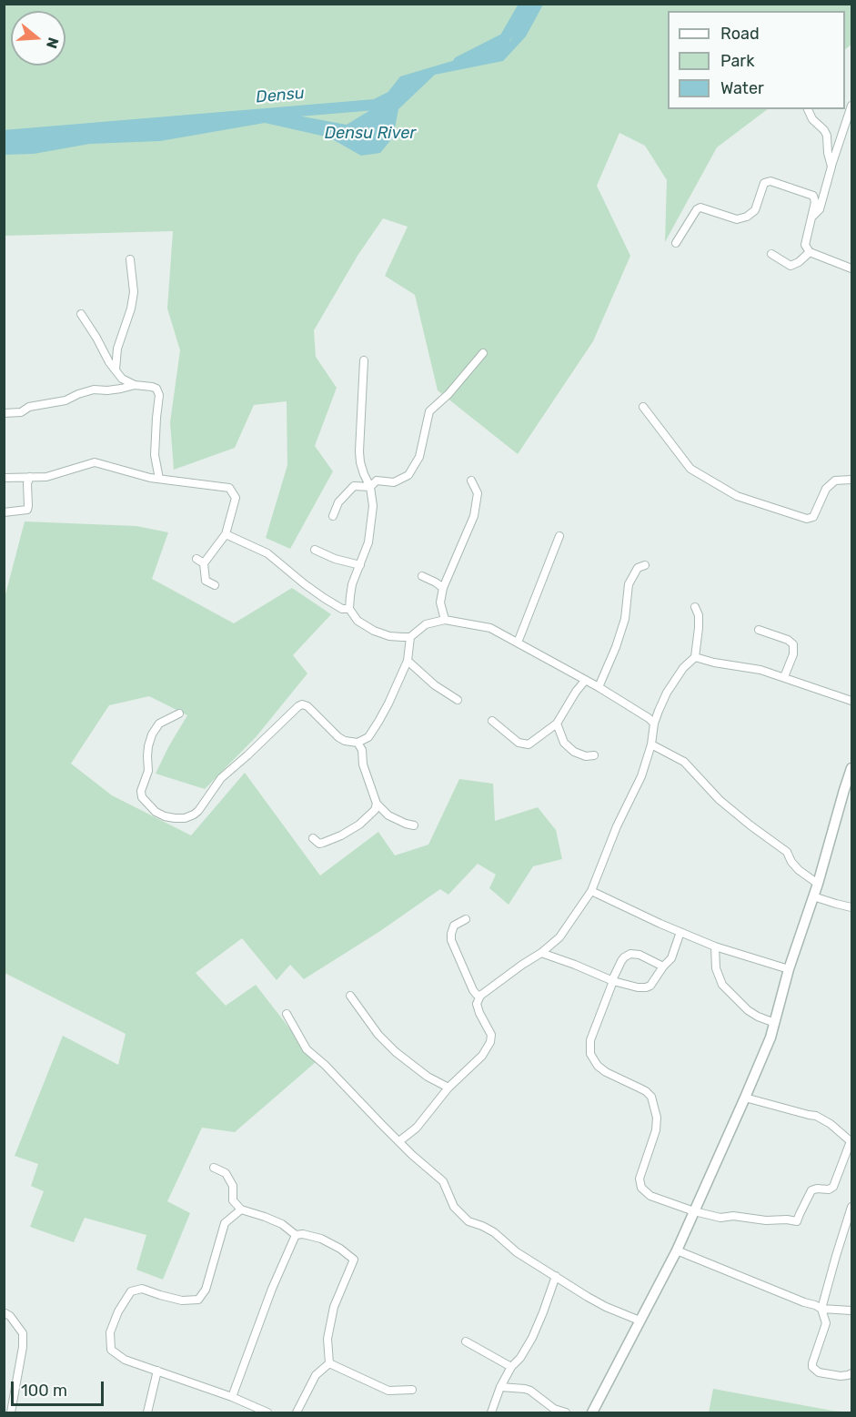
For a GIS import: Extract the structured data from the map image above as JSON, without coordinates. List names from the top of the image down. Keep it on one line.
{"water":["Densu","Densu River"],"legend":["Road","Park","Water"],"scale_bar":"100 m","north":"right"}
